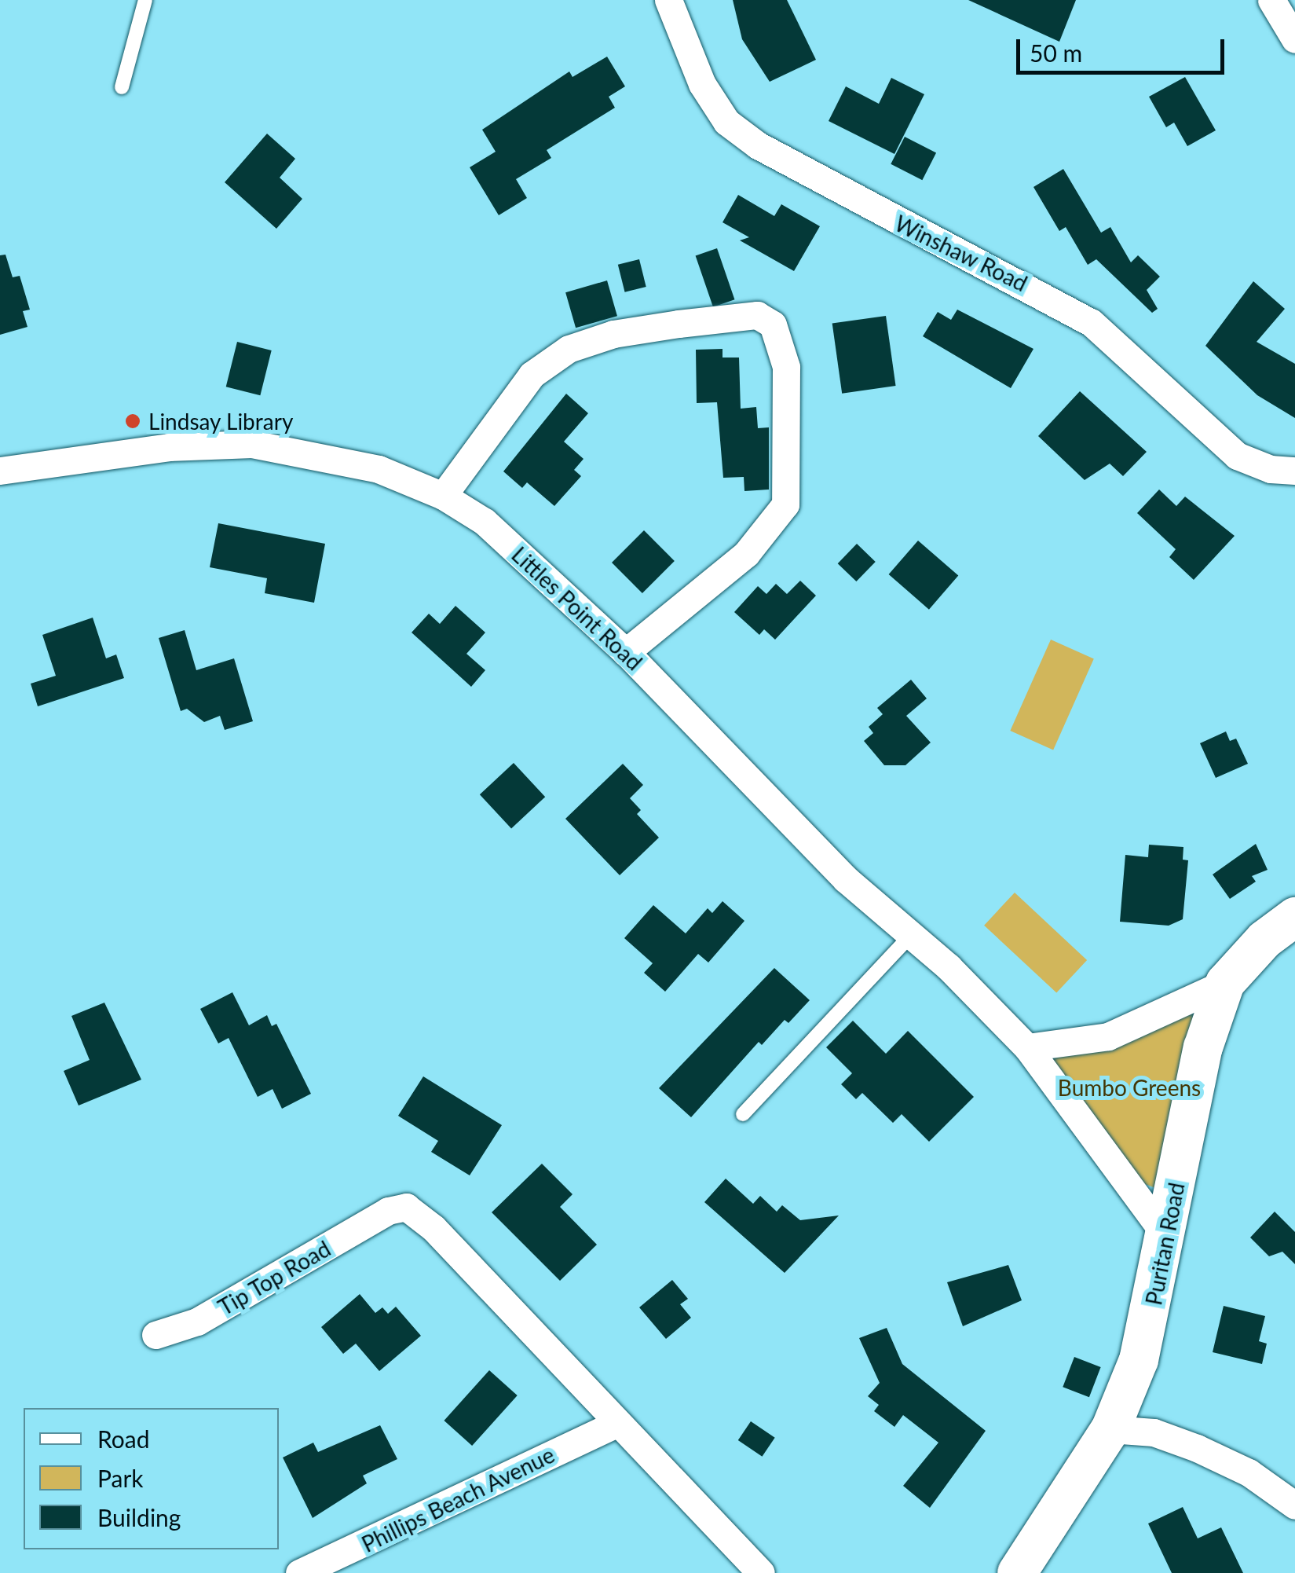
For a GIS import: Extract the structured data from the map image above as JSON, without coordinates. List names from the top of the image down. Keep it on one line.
{"streets":{"street":["Winshaw Road","Littles Point Road","Puritan Road","Tip Top Road","Phillips Beach Avenue"]},"crossings":[["Littles Point Road","Puritan Road"],["Tip Top Road","Phillips Beach Avenue"]],"parks":["Bumbo Greens"],"places":["Lindsay Library"],"legend":["Road","Park","Building"],"scale_bar":"50 m"}
